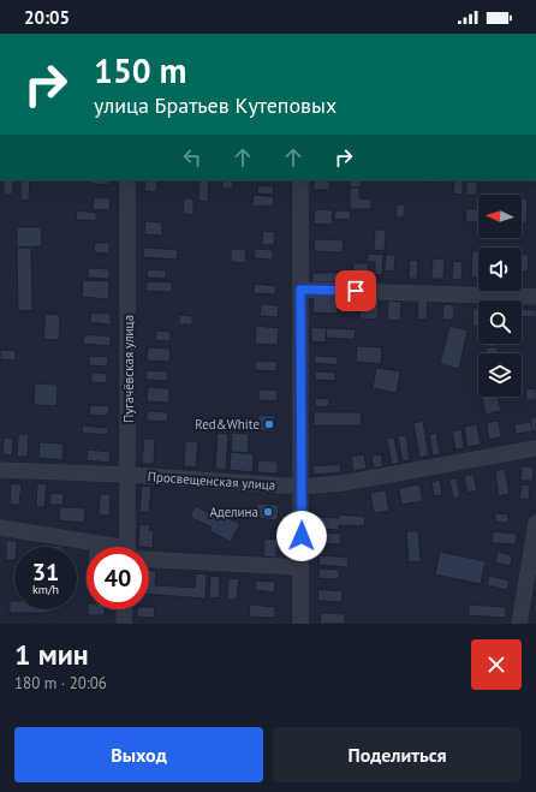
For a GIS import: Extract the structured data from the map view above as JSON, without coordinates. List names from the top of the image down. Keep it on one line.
{"streets":{"street":["Пугачёвская улица","Просвещенская улица"]},"crossings":[["Пугачёвская улица","Просвещенская улица"]],"places":["Red&White","Аделина"],"north":"left","page":{"status":"20:05","turn":["150 m","улица Братьев Кутеповых"],"speed":"31 km/h","limit":"40","heading":["1 мин","180 m · 20:06"],"buttons":["Выход","Поделиться"]}}
